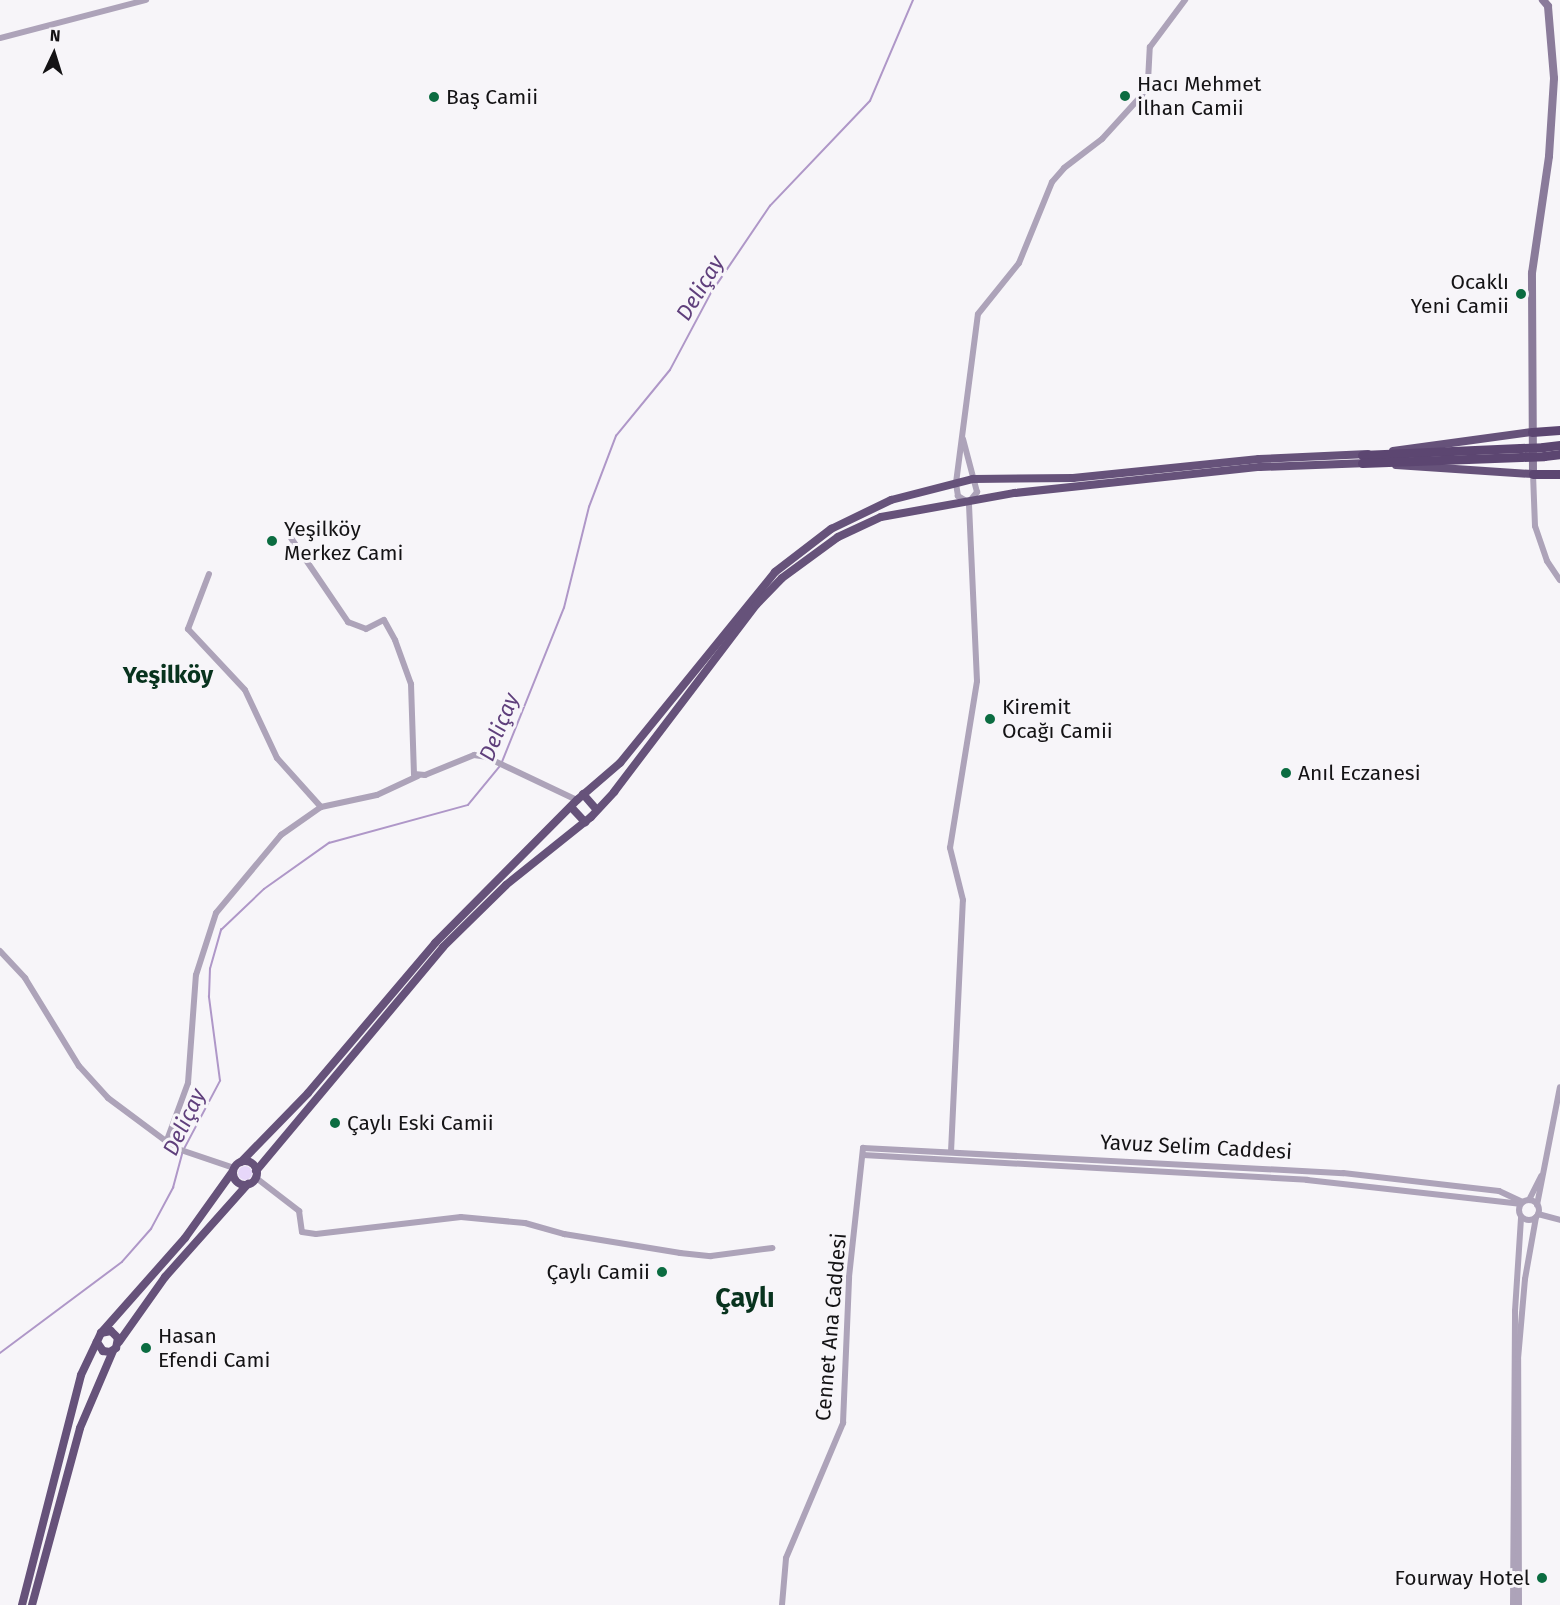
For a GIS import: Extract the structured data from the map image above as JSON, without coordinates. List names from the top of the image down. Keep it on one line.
{"streets":{"street":["Yavuz Selim Caddesi","Cennet Ana Caddesi"]},"crossings":[["Yavuz Selim Caddesi","Cennet Ana Caddesi"]],"districts":["Yeşilköy","Çaylı"],"water":["Deliçay"],"places":["Hacı Mehmet İlhan Camii","Baş Camii","Ocaklı Yeni Camii","Yeşilköy Merkez Cami","Kiremit Ocağı Camii","Anıl Eczanesi","Çaylı Eski Camii","Çaylı Camii","Hasan Efendi Cami","Fourway Hotel"],"north":"top"}
